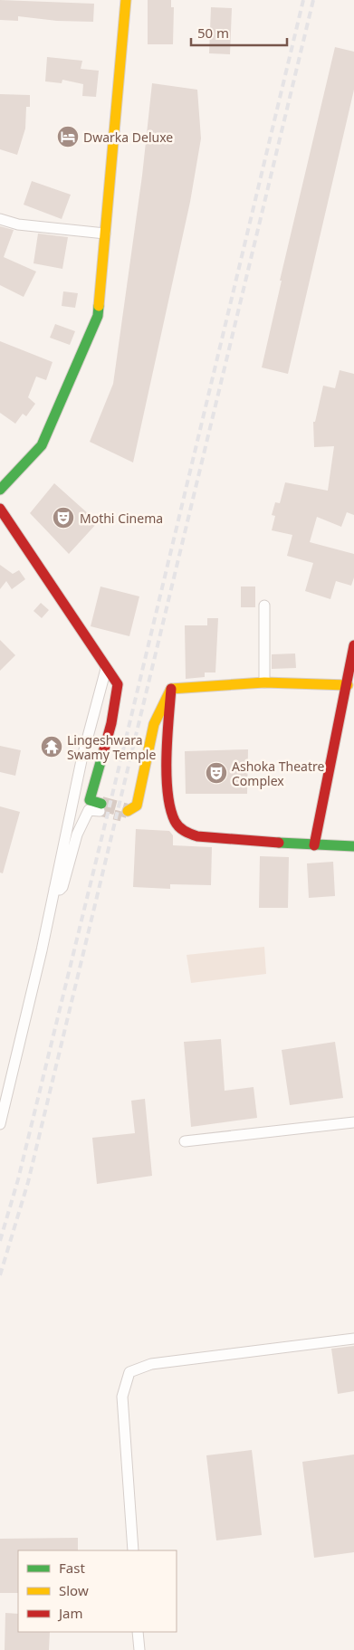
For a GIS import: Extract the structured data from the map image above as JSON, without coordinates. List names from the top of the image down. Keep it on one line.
{"places":{"hotel":["Dwarka Deluxe"],"theatre":["Mothi Cinema","Ashoka Theatre Complex"],"temple":["Lingeshwara Swamy Temple"]},"legend":["Fast","Slow","Jam"],"scale_bar":"50 m"}
